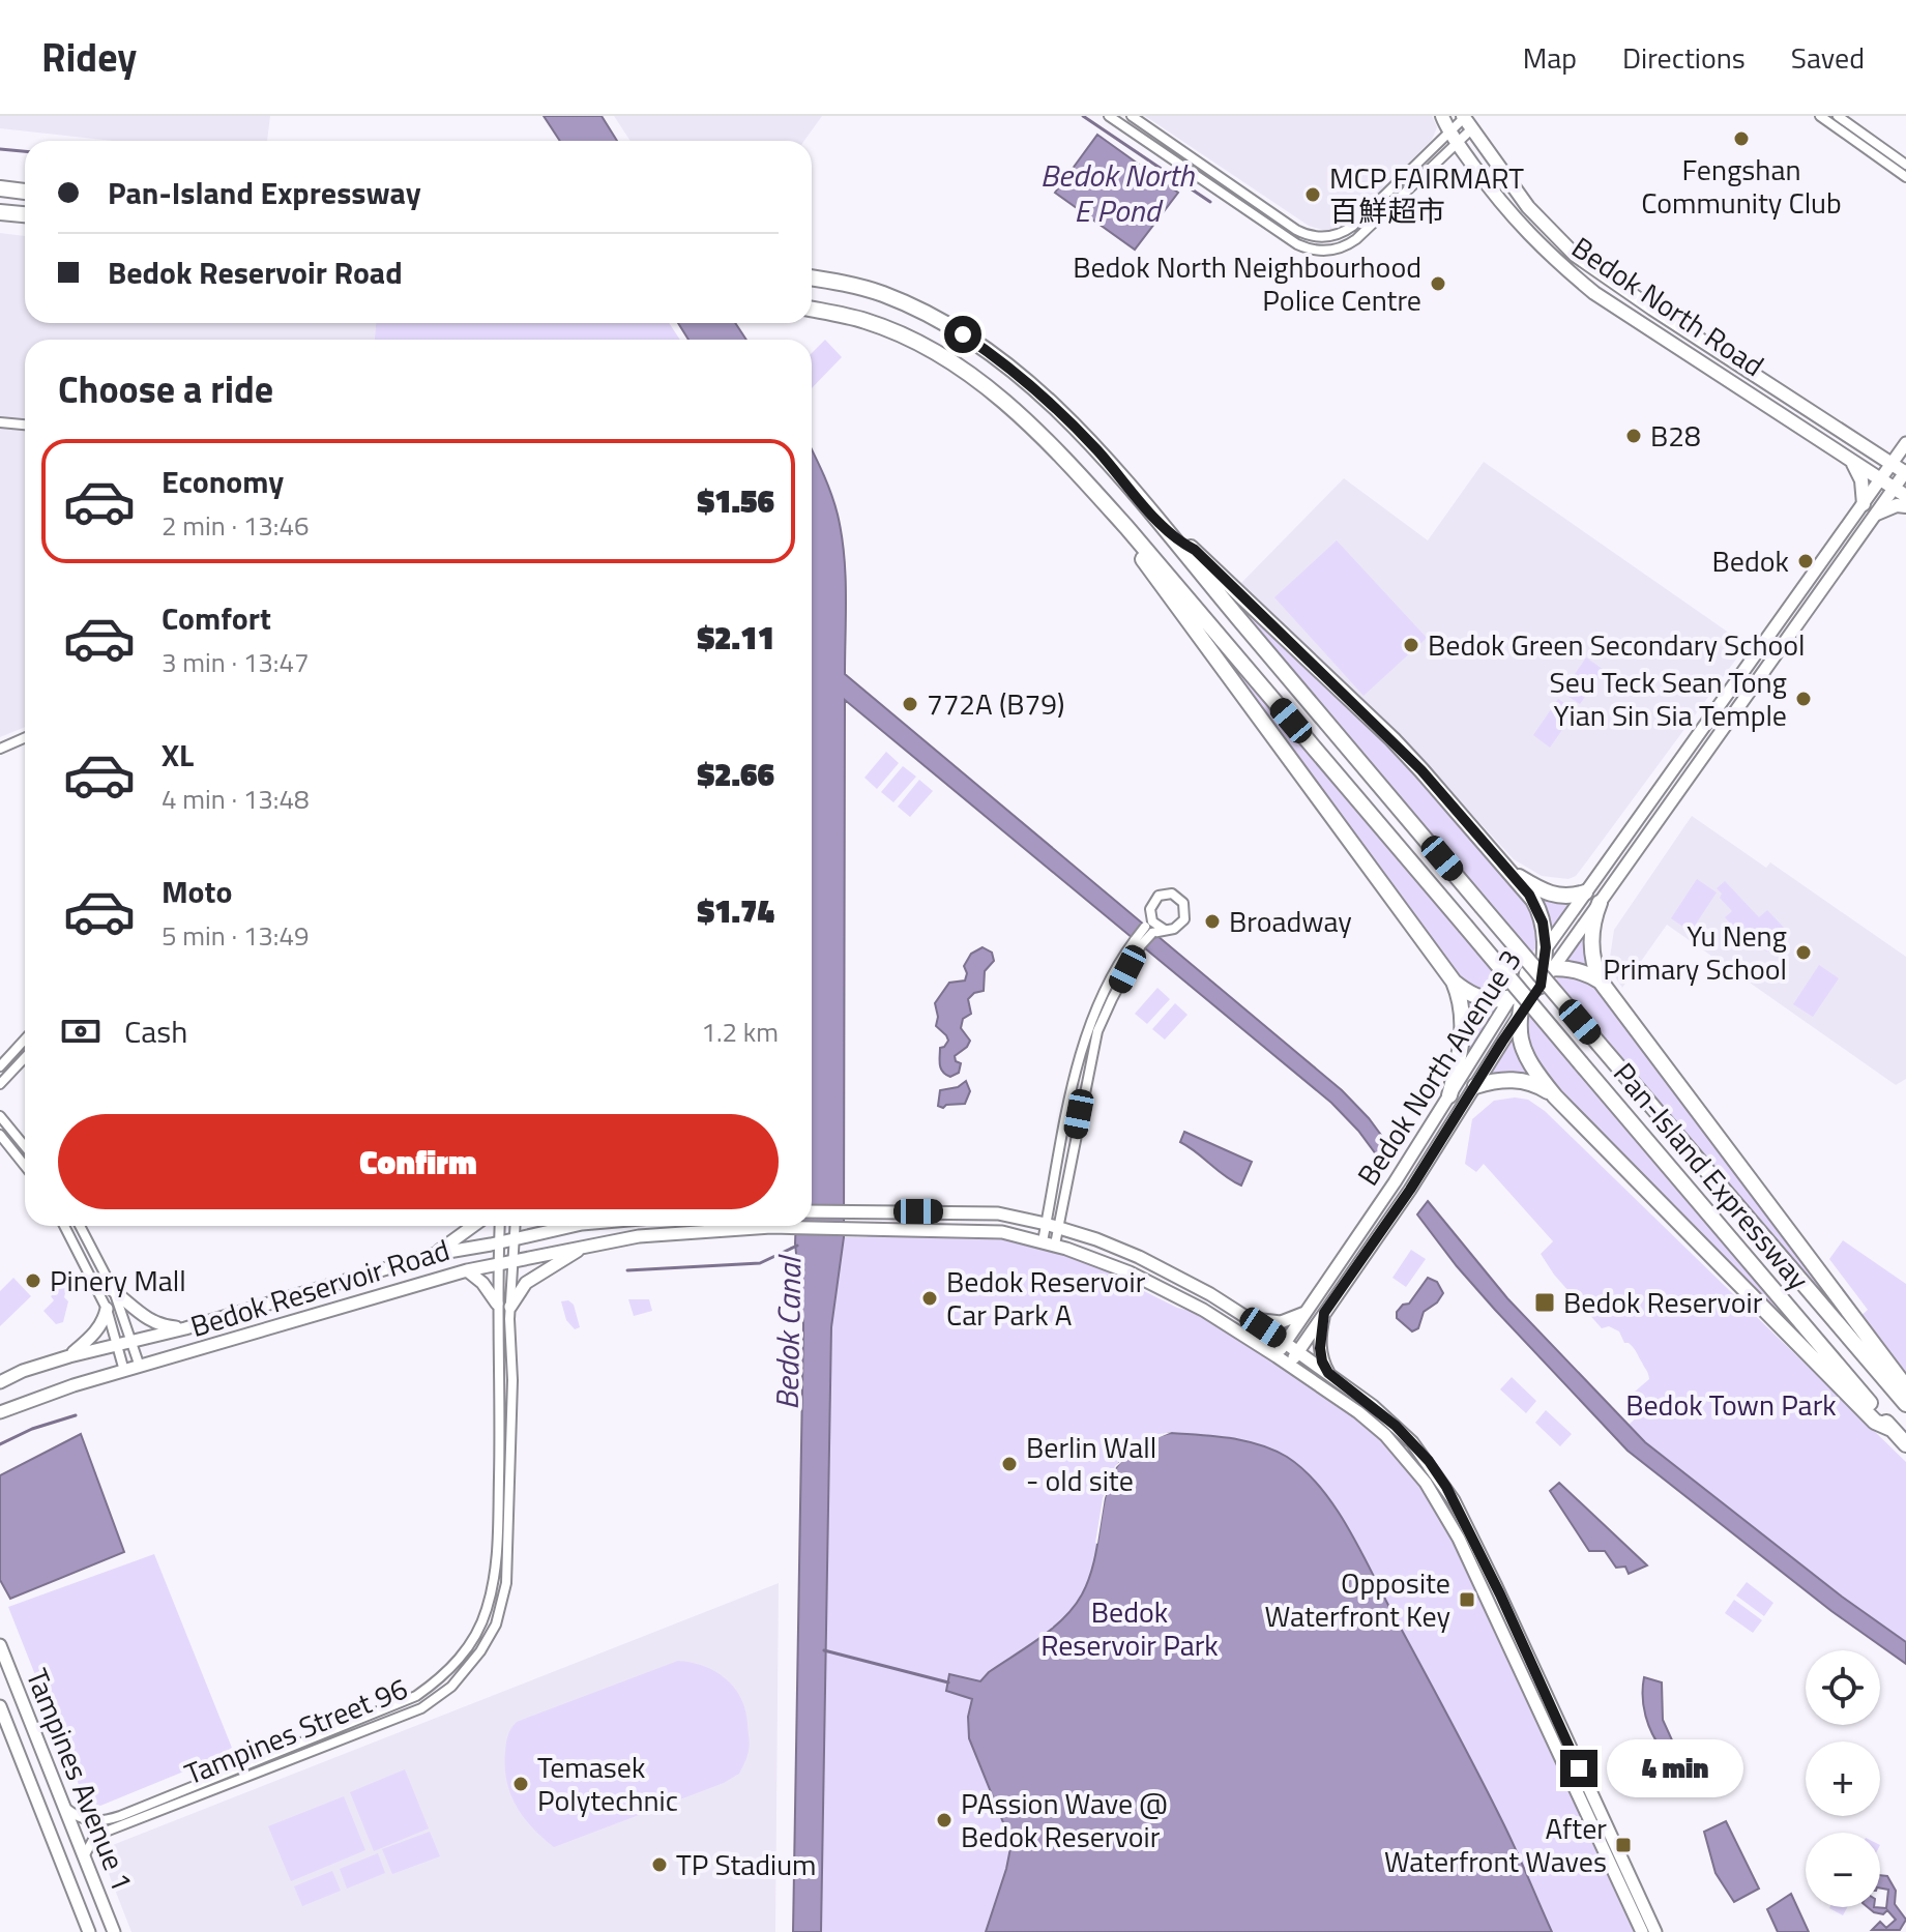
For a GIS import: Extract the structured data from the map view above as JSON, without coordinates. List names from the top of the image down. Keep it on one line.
{"streets":{"highway":["Pan-Island Expressway"],"main road":["Bedok North Road","Bedok North Avenue 3","Bedok Reservoir Road","Tampines Avenue 1"],"street":["Tampines Street 96"]},"crossings":[["Bedok North Road","Bedok North Avenue 3"],["Bedok North Avenue 3","Bedok Reservoir Road"],["Bedok Reservoir Road","Tampines Street 96"],["Tampines Street 96","Tampines Avenue 1"]],"water":["Bedok North E Pond","Bedok Canal"],"parks":["Bedok Town Park","Bedok Reservoir Park"],"places":{"other":["Fengshan Community Club","MCP FAIRMART 百鮮超市","Bedok North Neighbourhood Police Centre","B28","Bedok","Bedok Green Secondary School","Seu Teck Sean Tong Yian Sin Sia Temple","772A (B79)","Broadway","Yu Neng Primary School","Pinery Mall","Bedok Reservoir Car Park A","Berlin Wall - old site","Temasek Polytechnic","PAssion Wave @ Bedok Reservoir","TP Stadium"],"transit":["Bedok Reservoir","Opposite Waterfront Key","After Waterfront Waves"]},"page":{"header":"Ridey","nav":["Map","Directions","Saved"],"banner":["Pan-Island Expressway","Bedok Reservoir Road"],"heading":"Choose a ride","list":[{"name":"Economy","note":"2 min · 13:46","value":"$1.56"},{"name":"Comfort","note":"3 min · 13:47","value":"$2.11"},{"name":"XL","note":"4 min · 13:48","value":"$2.66"},{"name":"Moto","note":"5 min · 13:49","value":"$1.74"}],"pay":["Cash","1.2 km"],"buttons":"Confirm","map_buttons":["+","−"],"bubble":"4 min"}}
